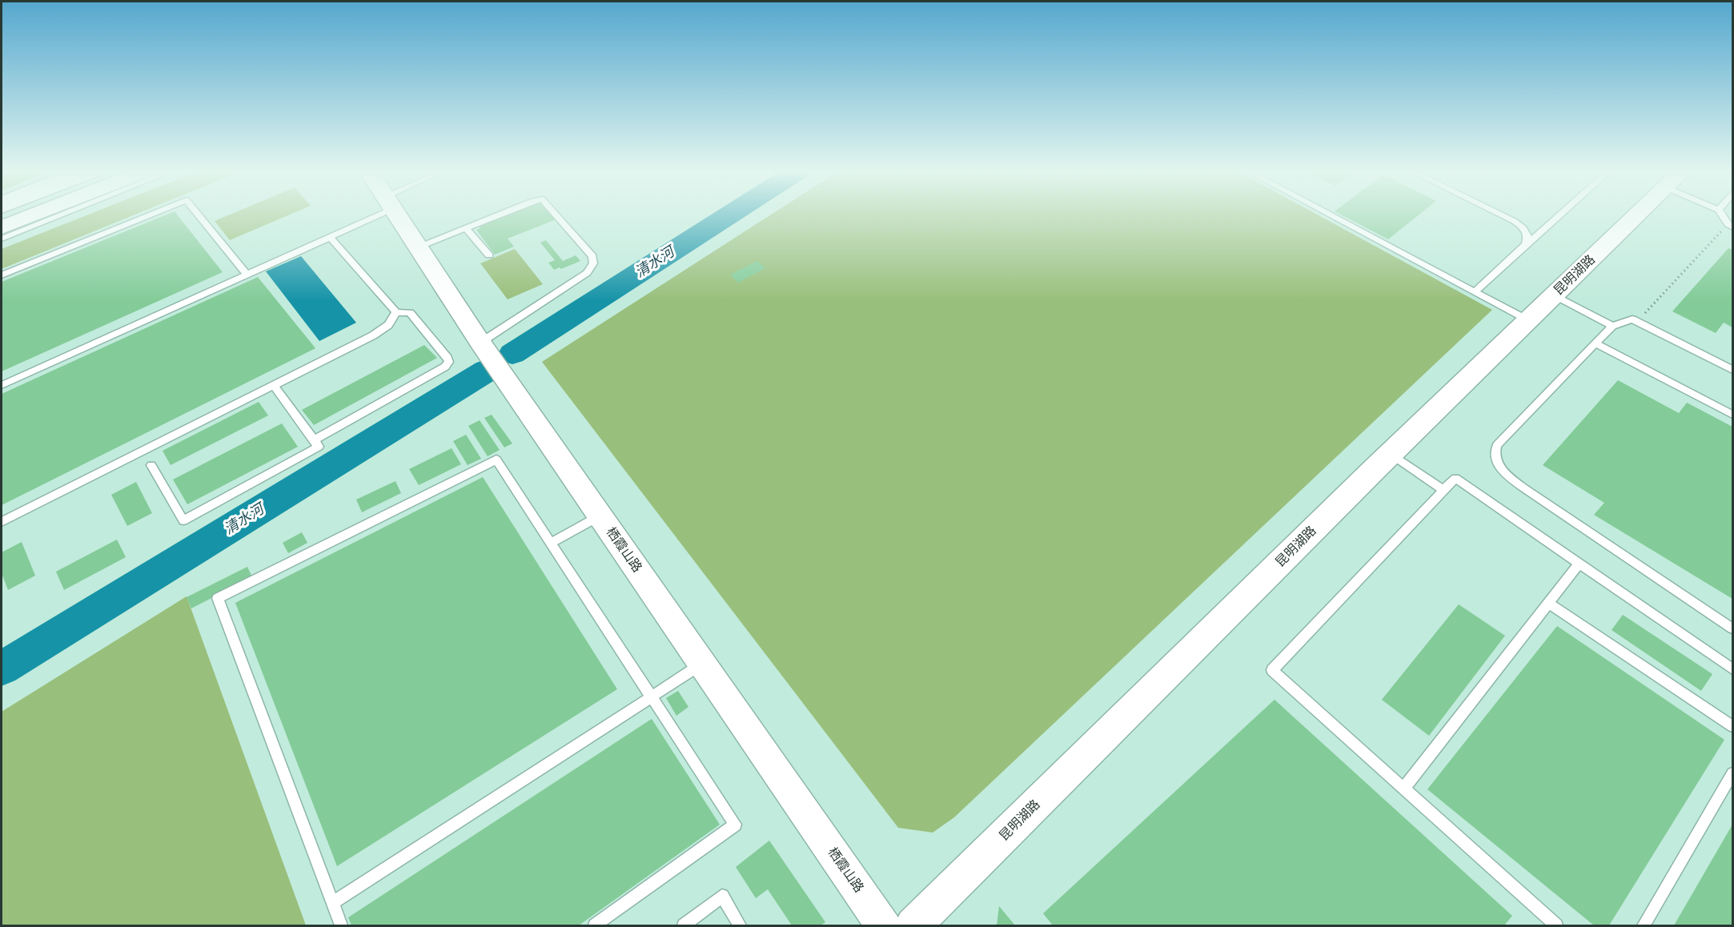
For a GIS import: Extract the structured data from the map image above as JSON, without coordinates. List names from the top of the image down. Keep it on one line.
{"streets":{"street":["昆明湖路","栖霞山路"]},"water":["清水河"]}
